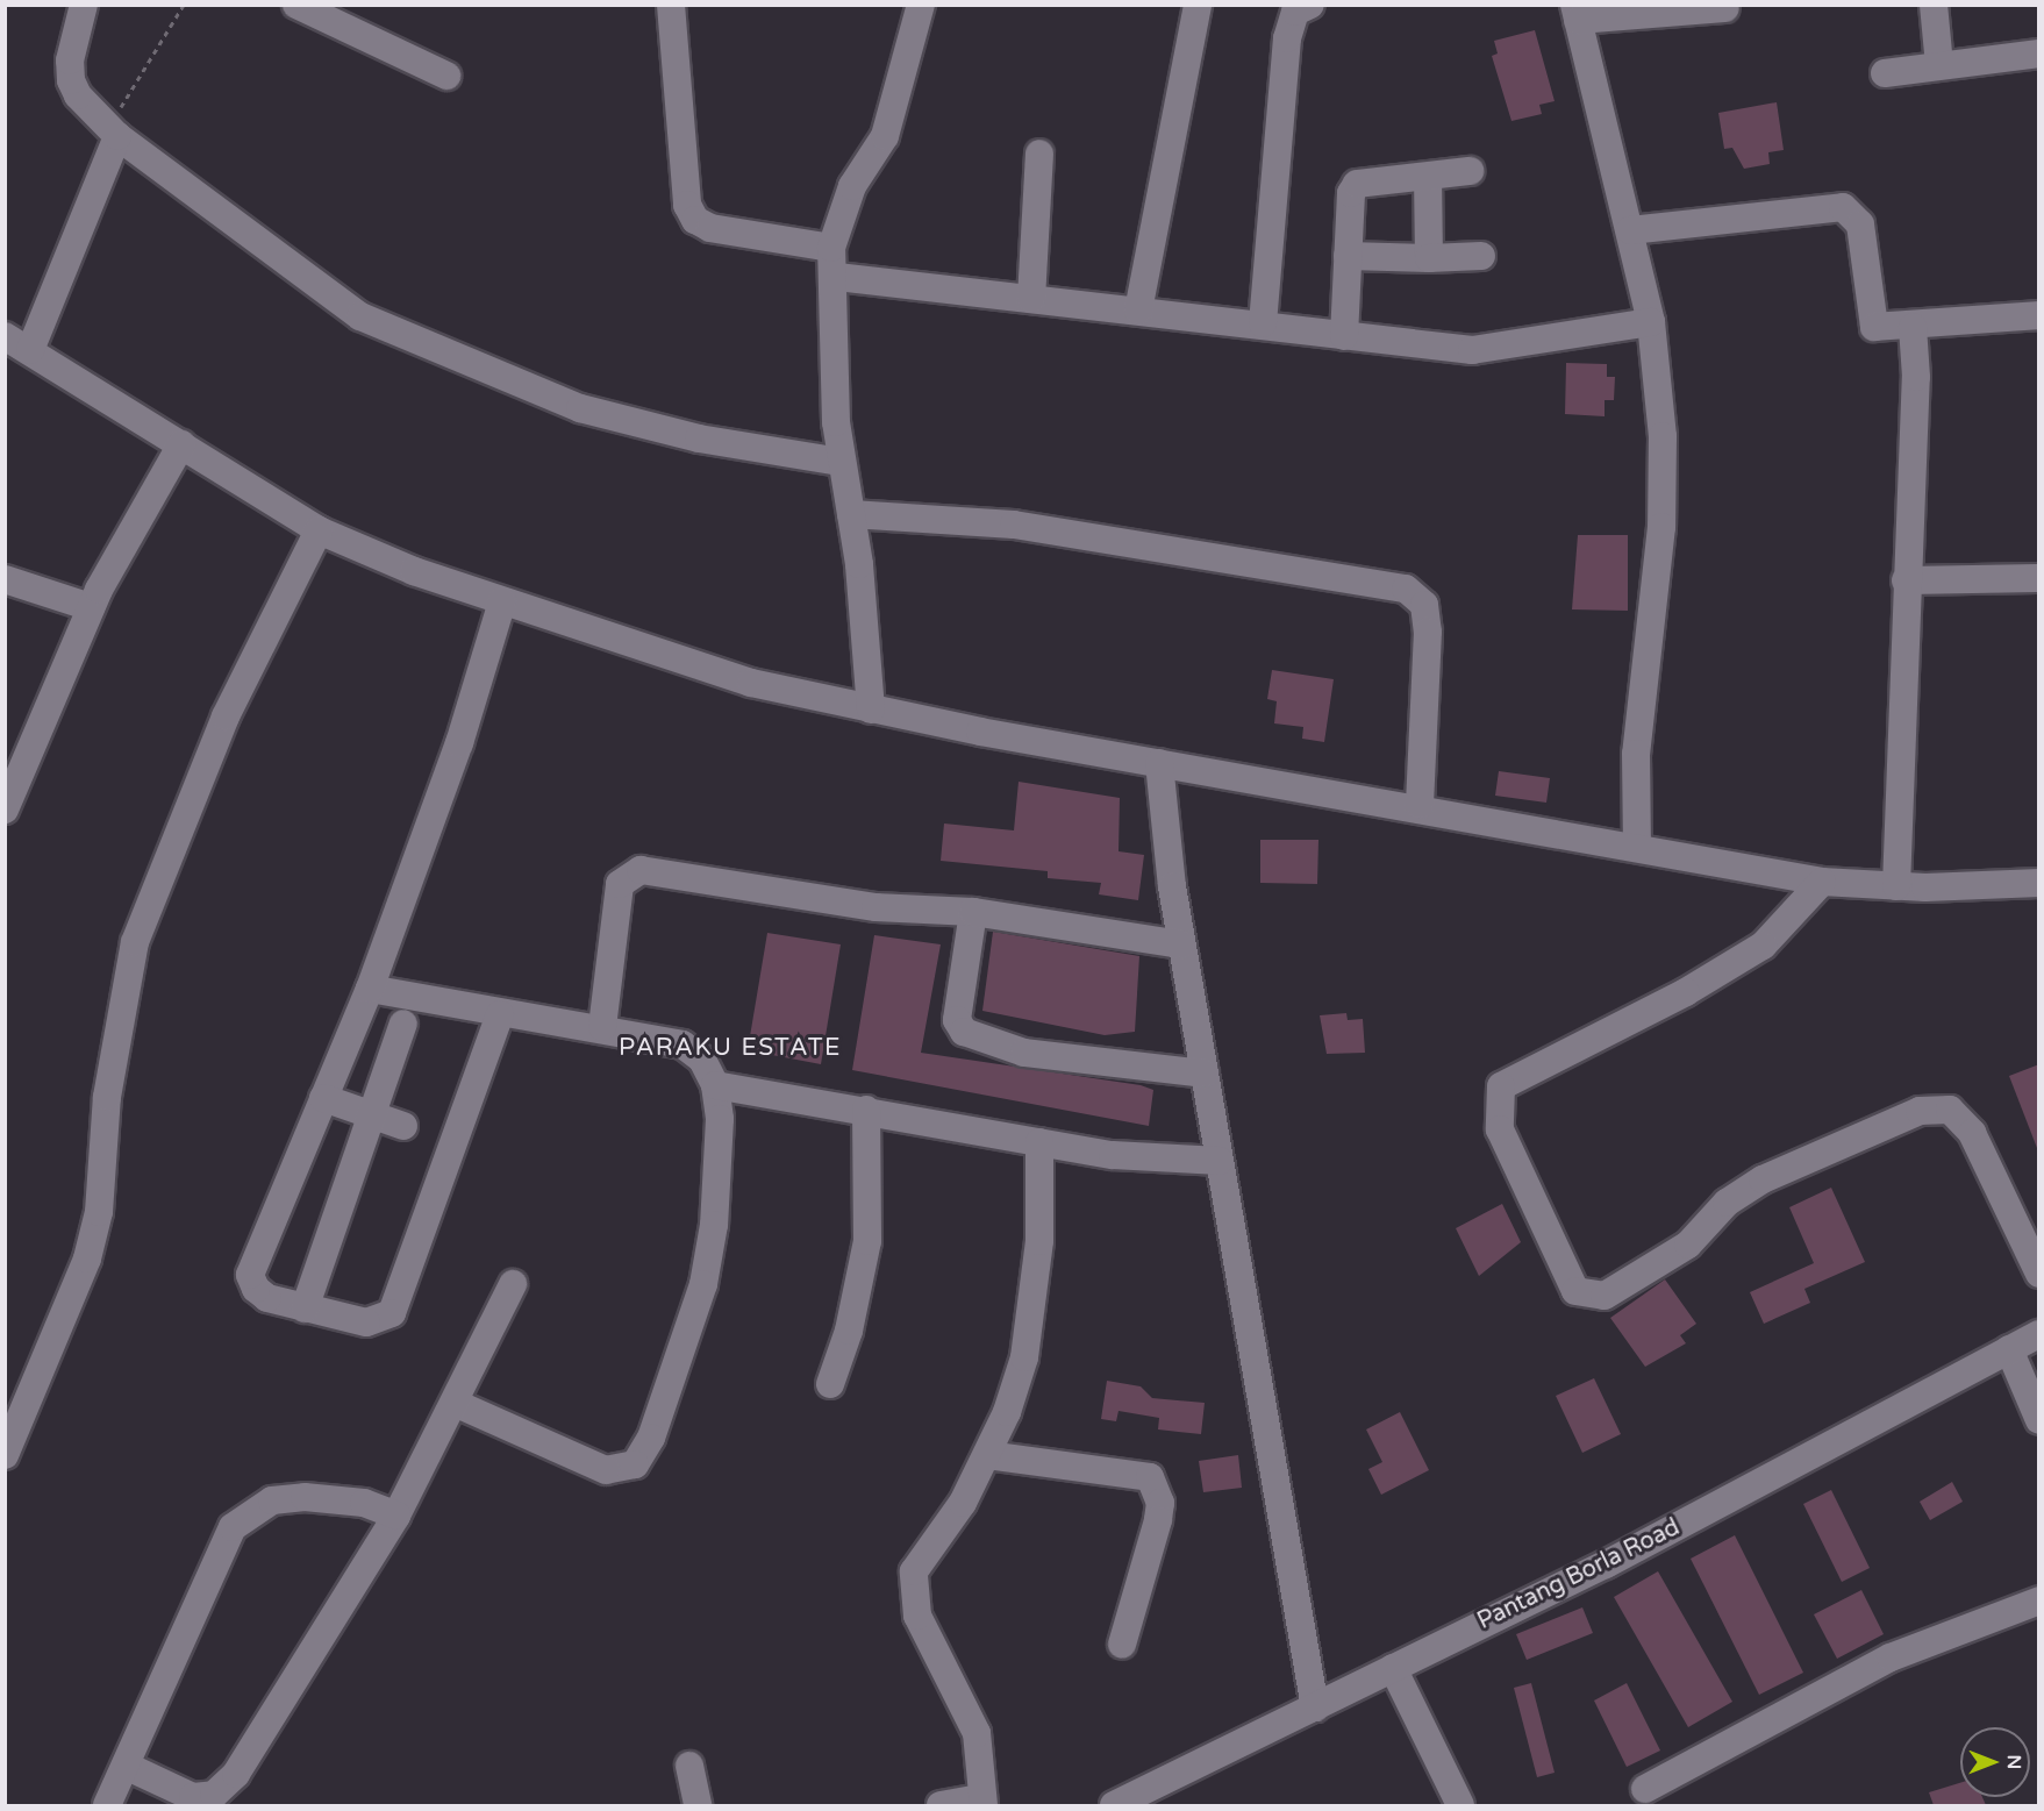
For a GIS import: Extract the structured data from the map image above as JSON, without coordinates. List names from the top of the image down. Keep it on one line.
{"streets":{"street":["Pantang Borla Road"]},"districts":["PARAKU ESTATE"],"north":"right"}
